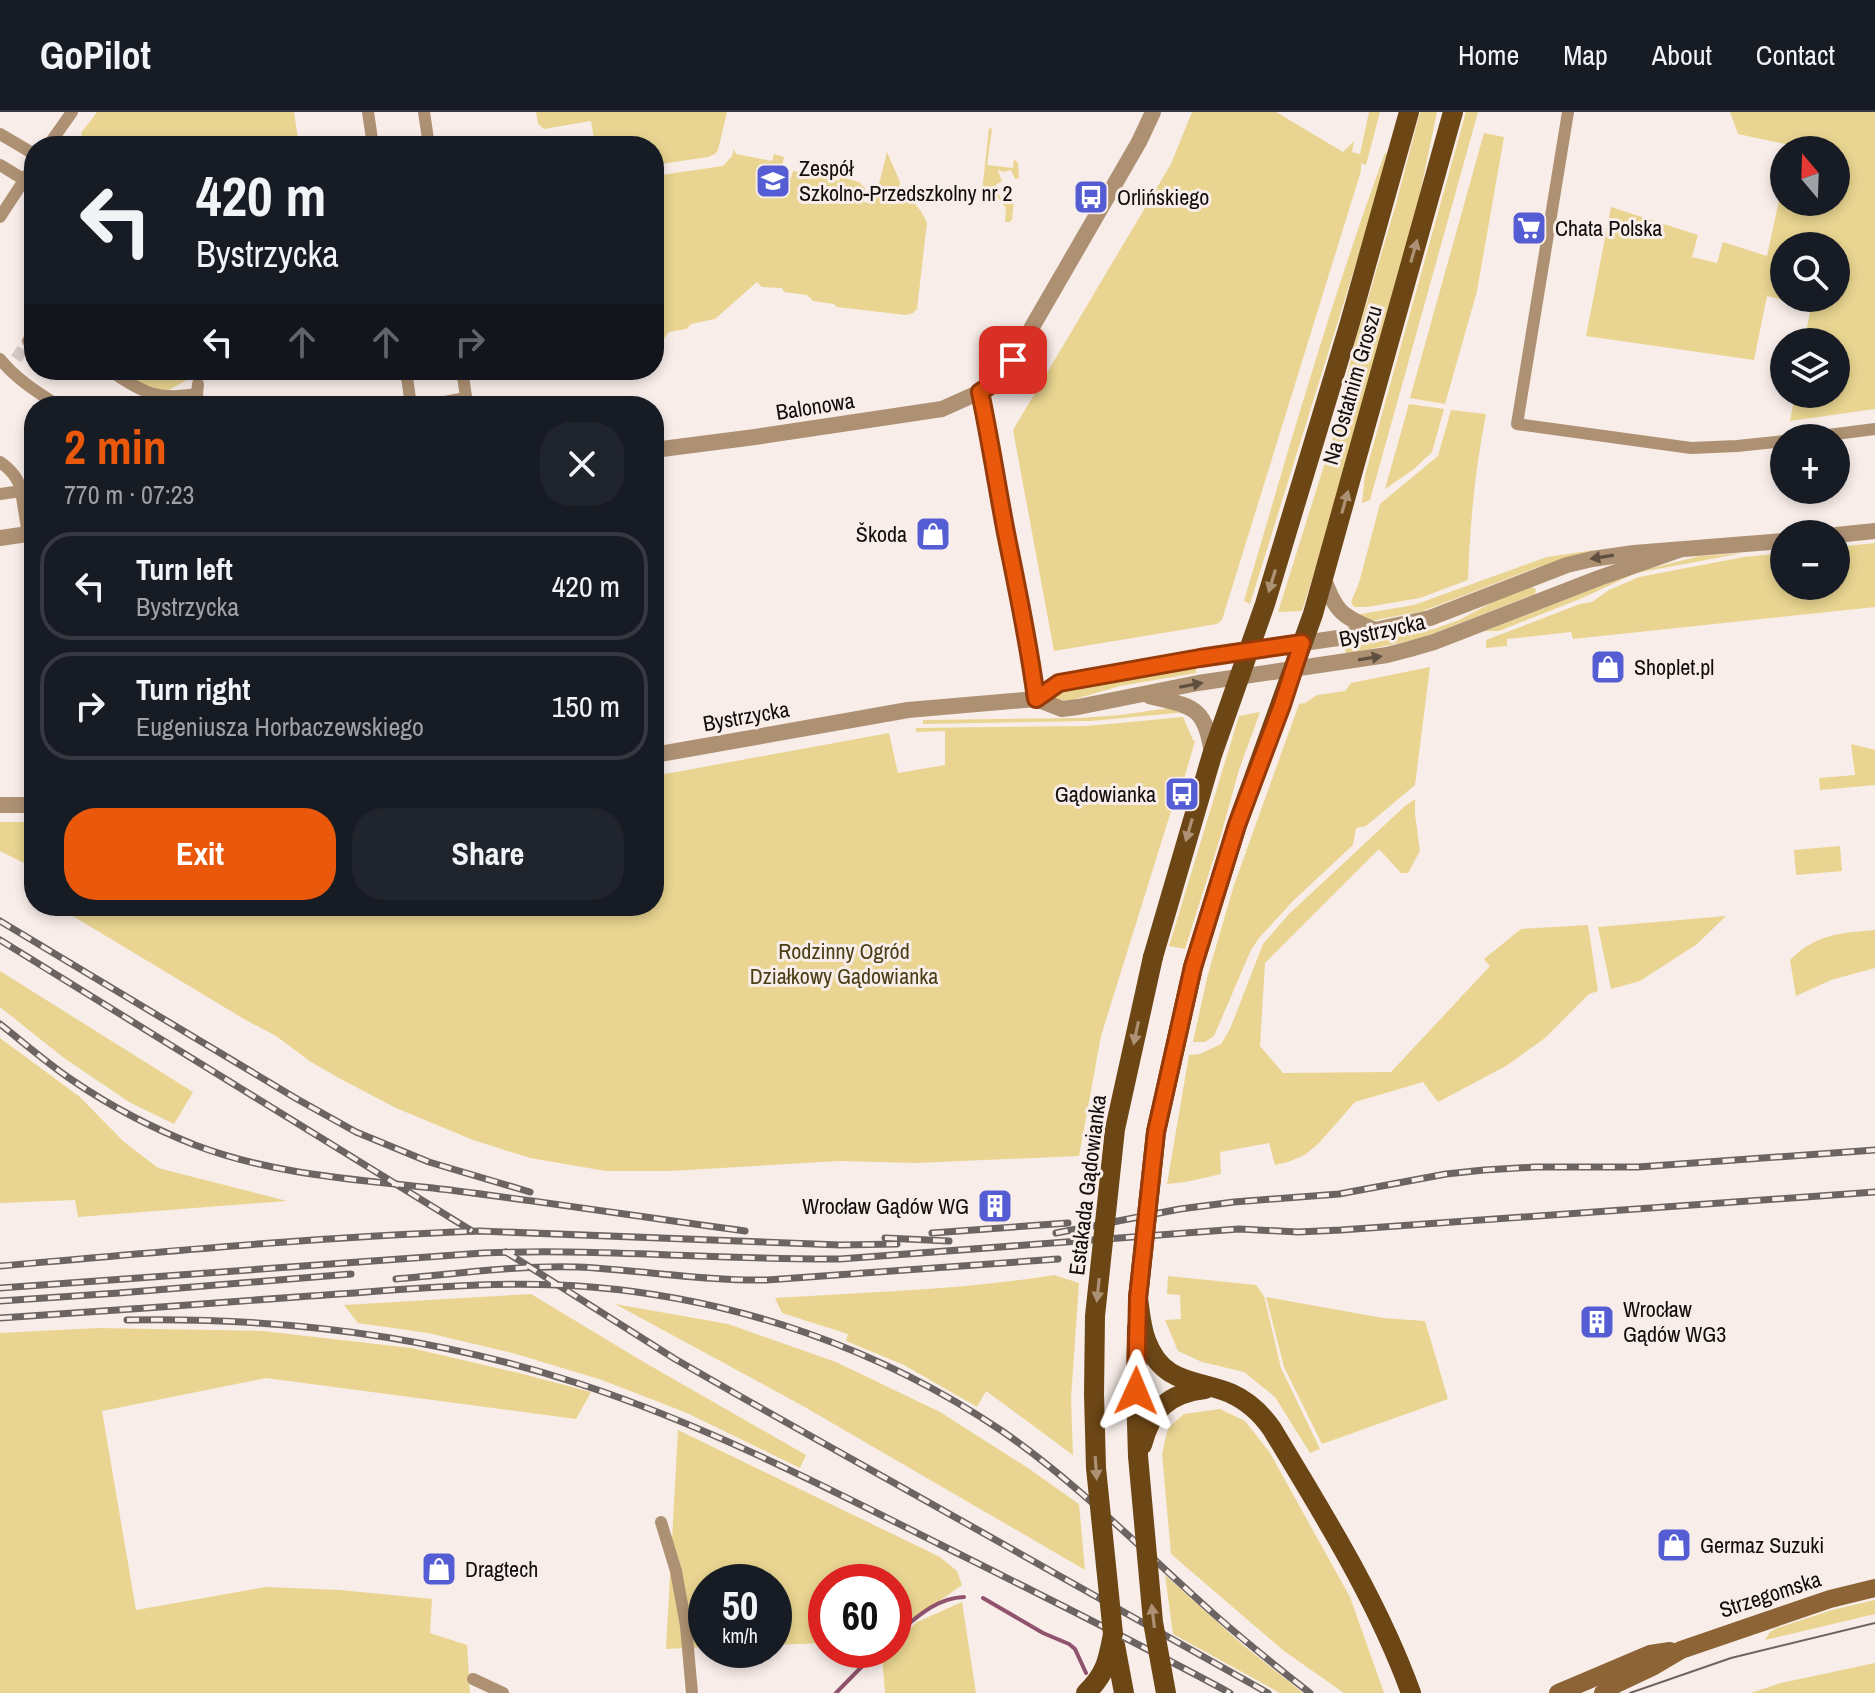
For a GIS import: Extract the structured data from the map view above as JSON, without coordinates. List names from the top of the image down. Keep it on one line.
{"streets":{"main road":["Na Ostatnim Groszu","Estakada Gądowianka","Strzegomska"],"street":["Balonowa","Bystrzycka"]},"crossings":[["Na Ostatnim Groszu","Bystrzycka"],["Na Ostatnim Groszu","Estakada Gądowianka"],["Bystrzycka","Estakada Gądowianka"]],"parks":["Rodzinny Ogród Działkowy Gądowianka"],"places":{"school or university":["Zespół Szkolno-Przedszkolny nr 2"],"bus stop":["Orlińskiego","Gądowianka"],"supermarket":["Chata Polska"],"shop":["Škoda","Shoplet.pl","Germaz Suzuki","Dragtech"],"building":["Wrocław Gądów WG","Wrocław Gądów WG3"]},"north":"top","page":{"header":"GoPilot","nav":["Home","Map","About","Contact"],"map_buttons":["+","−"],"turn":["420 m","Bystrzycka"],"heading":["2 min","770 m · 07:23"],"list":[{"name":"Turn left","note":"Bystrzycka","value":"420 m"},{"name":"Turn right","note":"Eugeniusza Horbaczewskiego","value":"150 m"}],"buttons":["Exit","Share"],"speed":"50 km/h","limit":"60"}}
